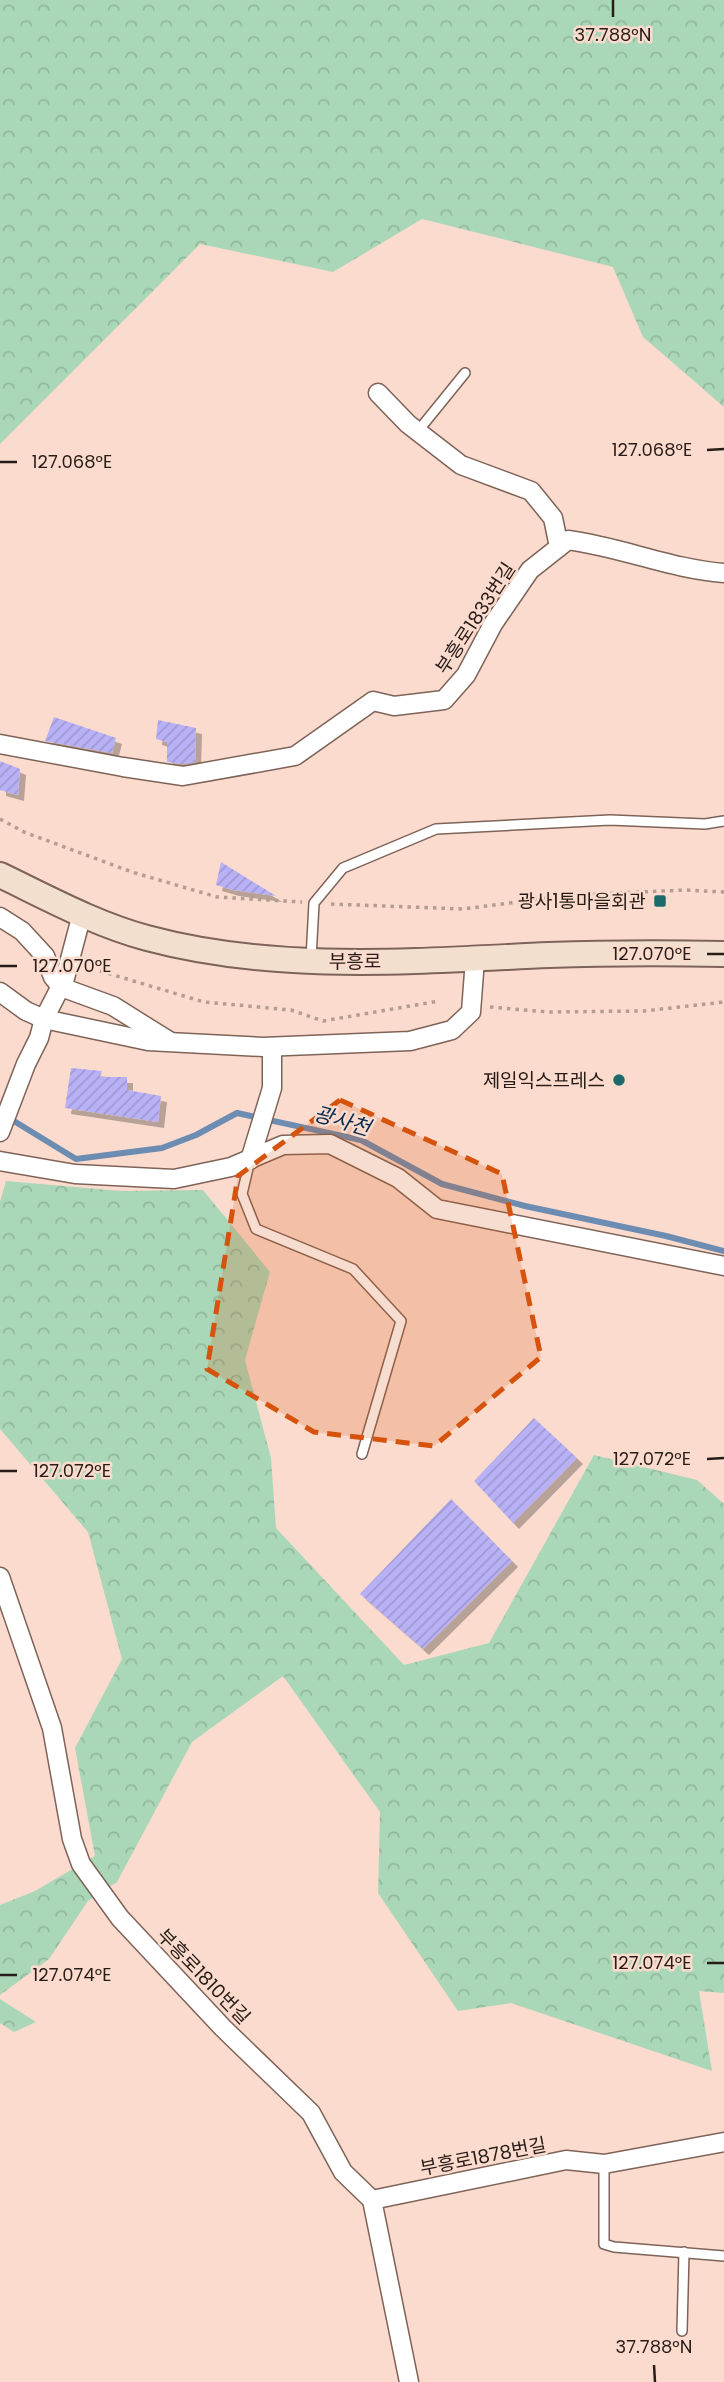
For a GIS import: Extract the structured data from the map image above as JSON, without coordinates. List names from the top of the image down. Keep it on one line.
{"streets":{"main road":["부흥로"],"street":["부흥로1833번길","부흥로1810번길","부흥로1878번길"]},"crossings":[["부흥로1810번길","부흥로1878번길"]],"water":["광사천"],"places":{"transit":["광사1통마을회관"],"other":["제일익스프레스"]},"coordinates":["37.788°N","127.068°E","127.070°E","127.072°E","127.074°E"]}
